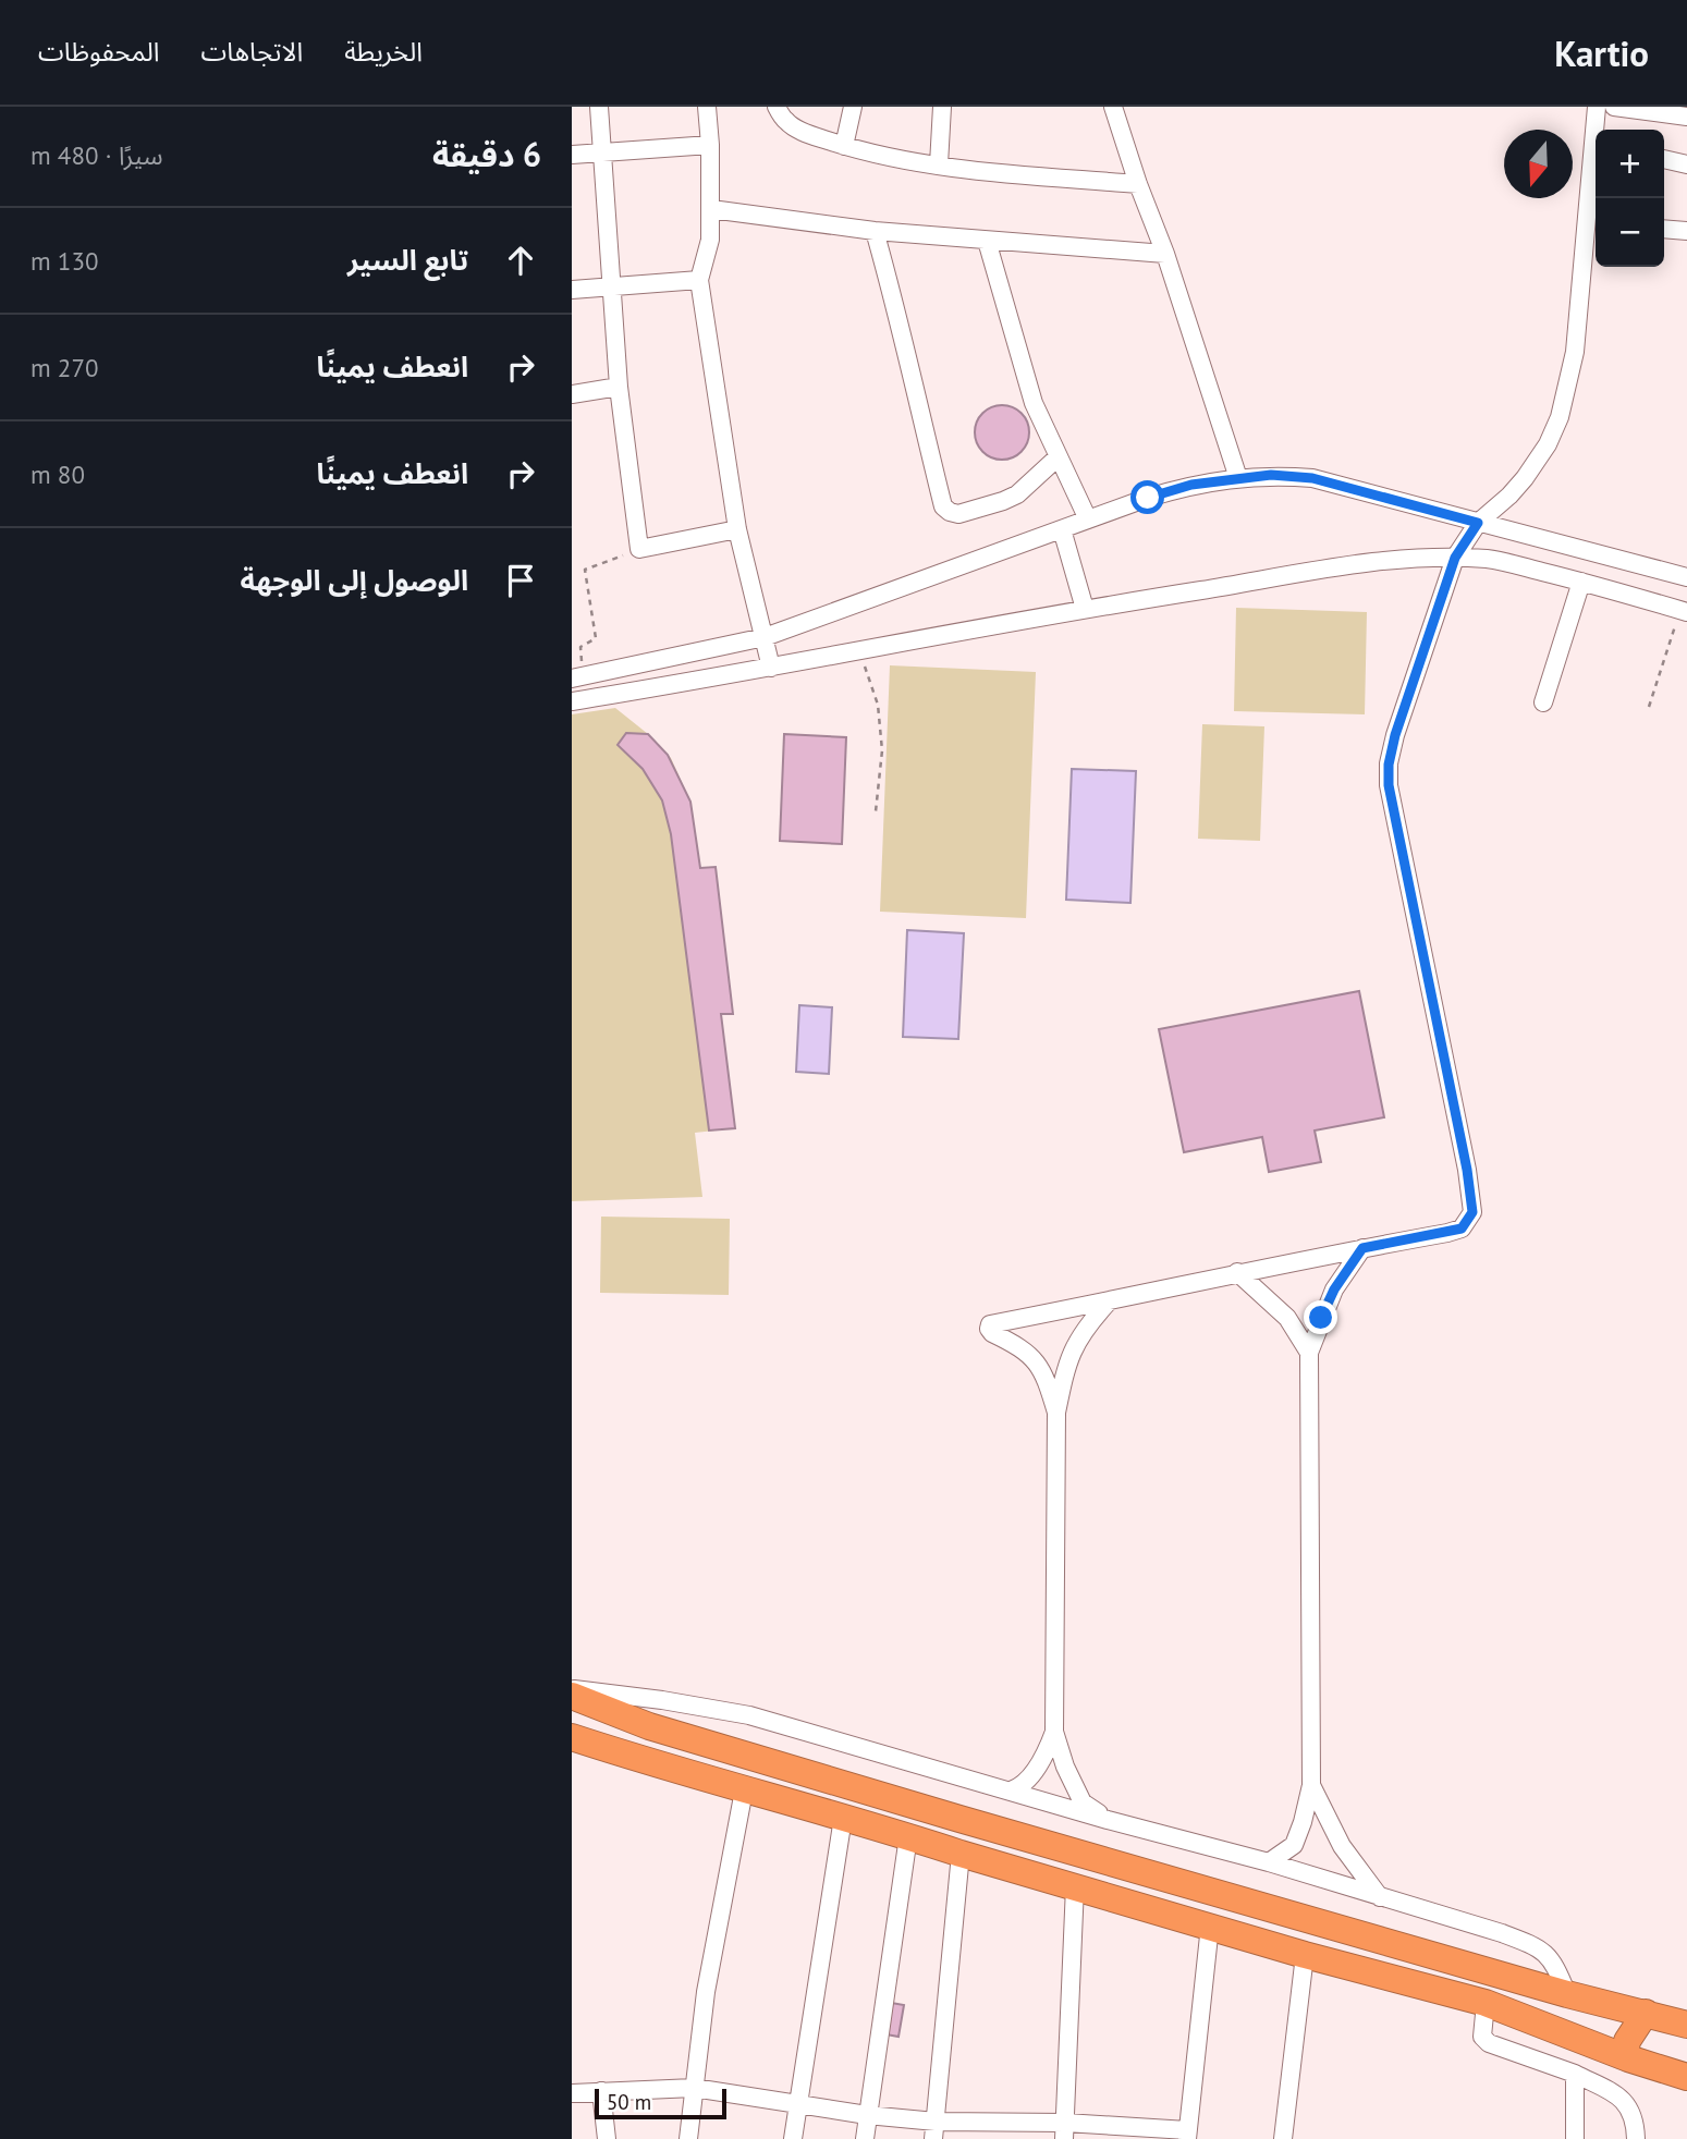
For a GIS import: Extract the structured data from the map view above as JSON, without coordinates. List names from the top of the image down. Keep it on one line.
{"scale_bar":"50 m","north":"bottom","page":{"header":"Kartio","nav":["الخريطة","الاتجاهات","المحفوظات"],"heading":["6 دقيقة","سيرًا · 480 m"],"map_buttons":["+","−"],"list":[["تابع السير","130 m"],["انعطف يمينًا","270 m"],["انعطف يمينًا","80 m"],"الوصول إلى الوجهة"],"scale":"50 m"}}
